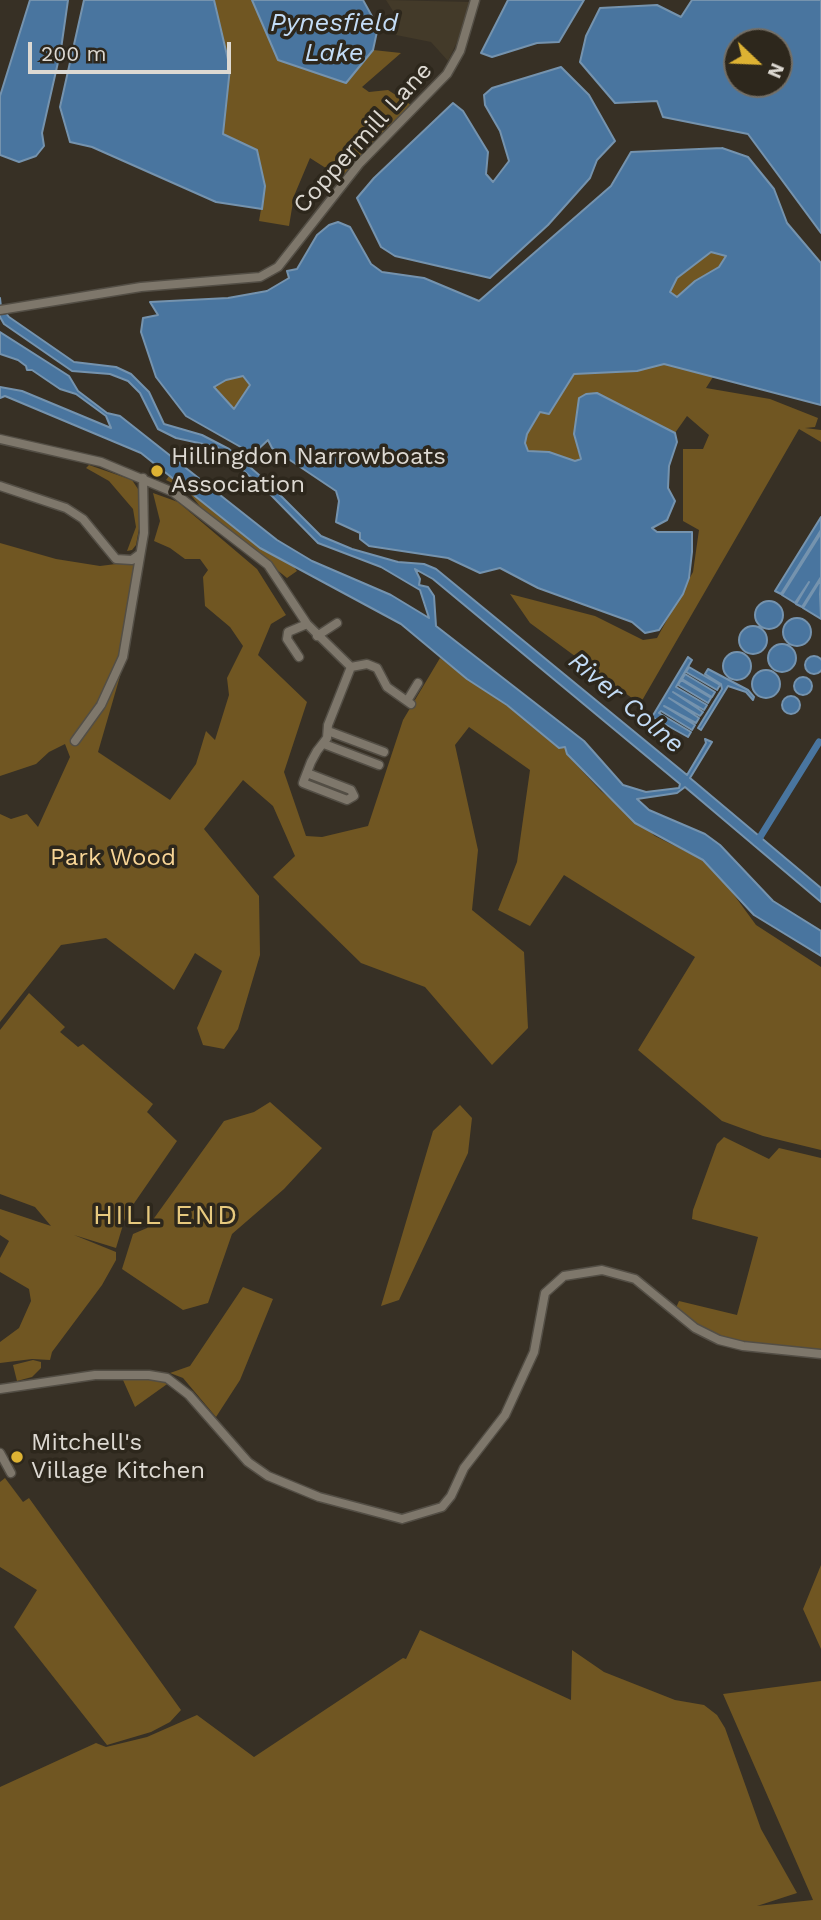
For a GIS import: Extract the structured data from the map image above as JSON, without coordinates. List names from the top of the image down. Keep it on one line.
{"streets":{"street":["Coppermill Lane"]},"districts":["HILL END"],"water":["Pynesfield Lake","River Colne"],"parks":["Park Wood"],"places":["Hillingdon Narrowboats Association","Mitchell's Village Kitchen"],"scale_bar":"200 m","north":"bottom right"}
